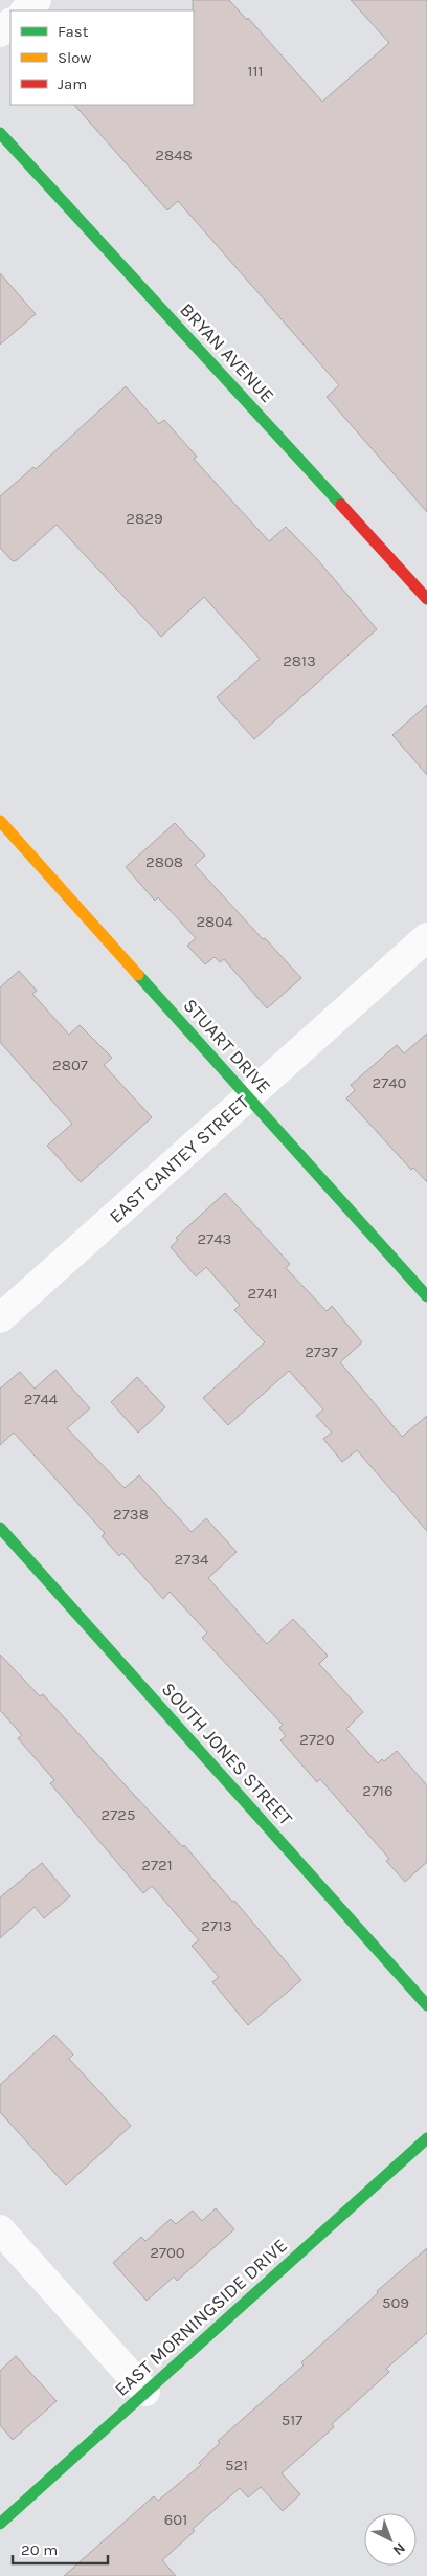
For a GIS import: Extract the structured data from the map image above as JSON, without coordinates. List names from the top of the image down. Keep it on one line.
{"streets":{"street":["BRYAN AVENUE","STUART DRIVE","EAST CANTEY STREET","SOUTH JONES STREET","EAST MORNINGSIDE DRIVE"]},"crossings":[["STUART DRIVE","EAST CANTEY STREET"]],"house_numbers":["111","2848","2829","2813","2808","2804","2807","2740","2743","2741","2737","2744","2738","2734","2720","2716","2725","2721","2713","2700","509","517","521","601"],"legend":["Fast","Slow","Jam"],"scale_bar":"20 m","north":"bottom right"}
